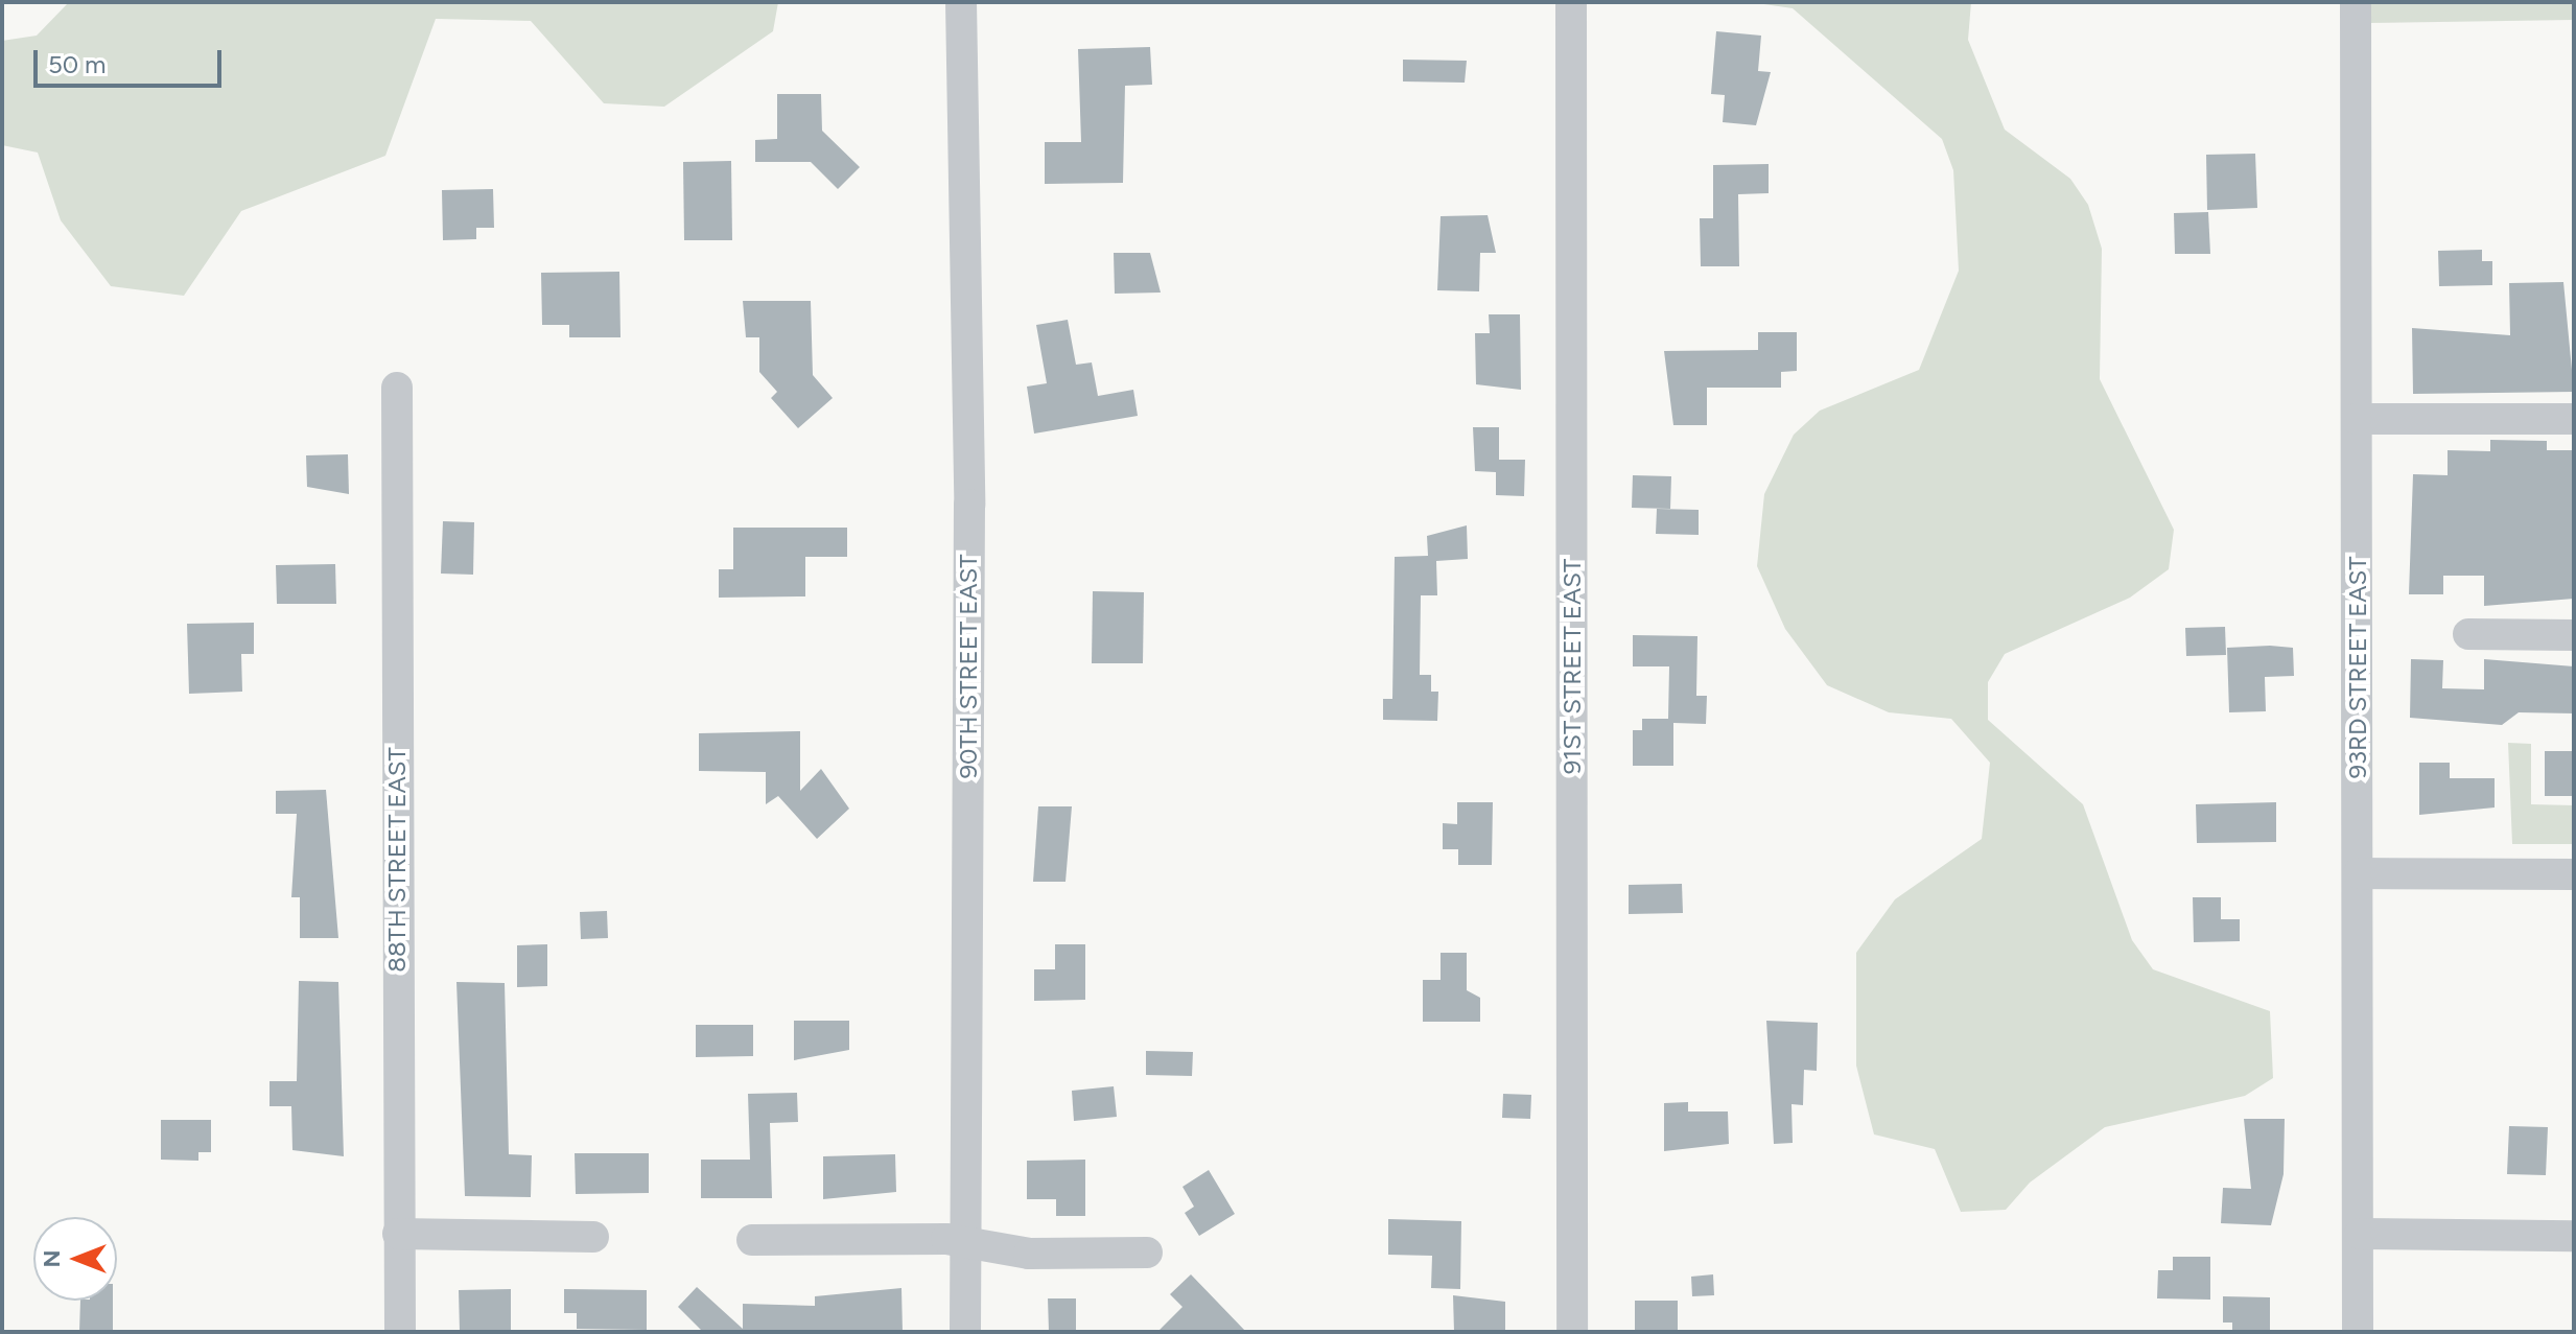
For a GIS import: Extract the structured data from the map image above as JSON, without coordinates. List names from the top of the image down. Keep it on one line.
{"streets":{"street":["90TH STREET EAST","91ST STREET EAST","93RD STREET EAST","88TH STREET EAST"]},"scale_bar":"50 m","north":"left"}
